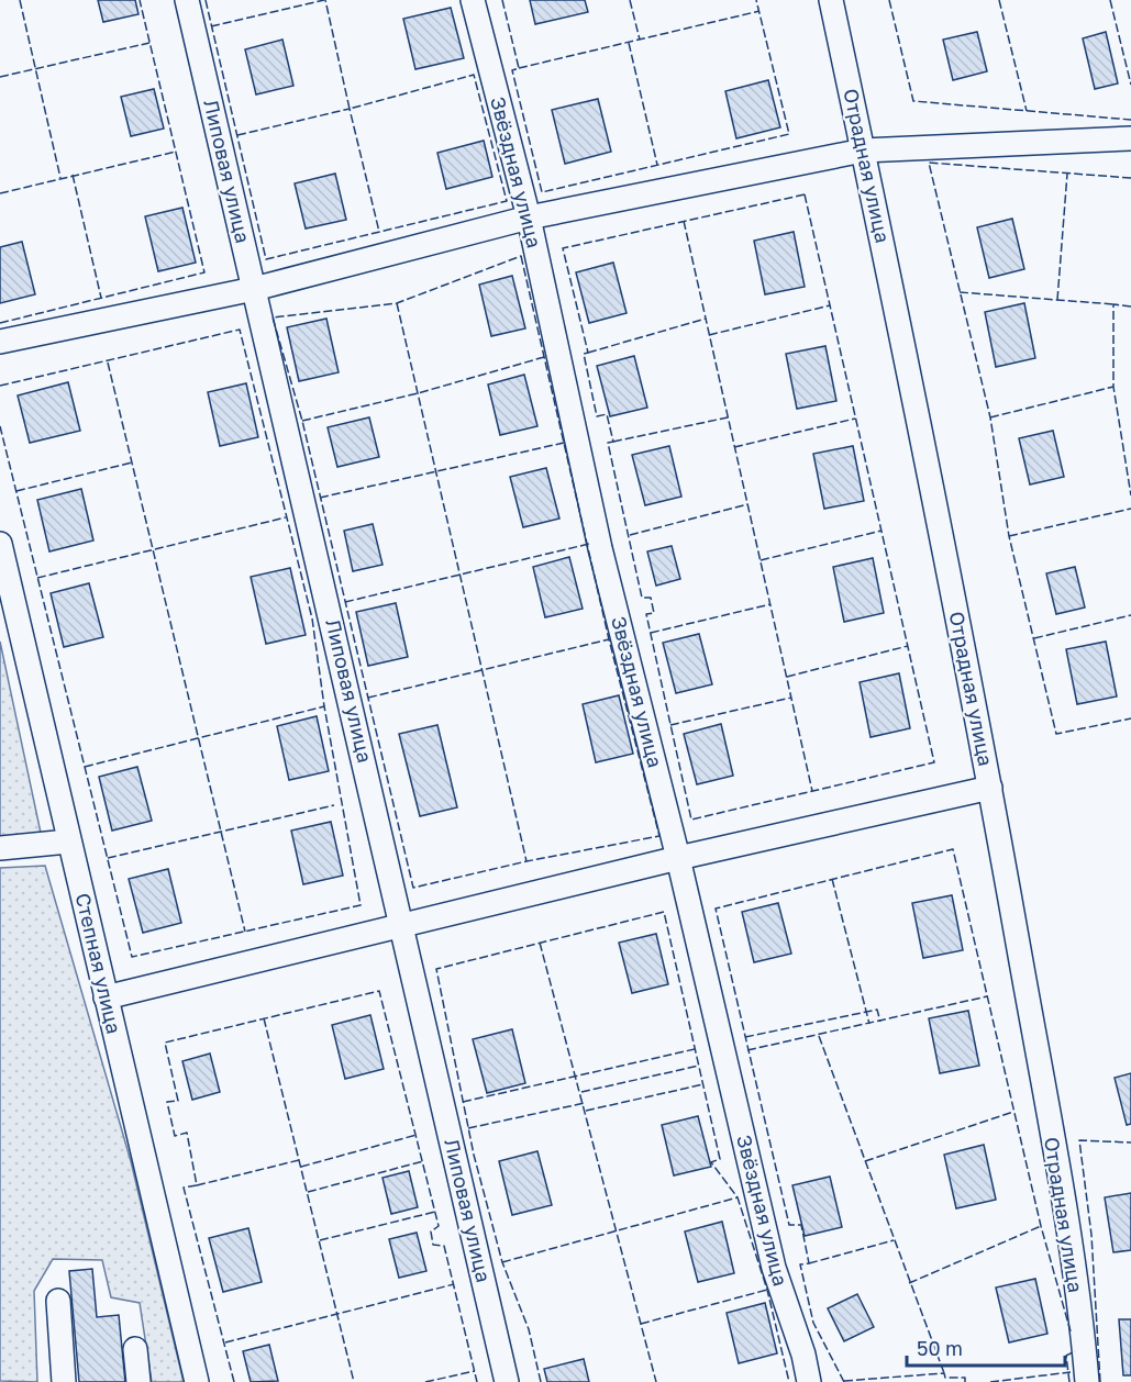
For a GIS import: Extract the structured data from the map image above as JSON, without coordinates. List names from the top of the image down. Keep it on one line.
{"streets":{"street":["Отрадная улица","Липовая улица","Звёздная улица","Степная улица"]},"scale_bar":"50 m"}
